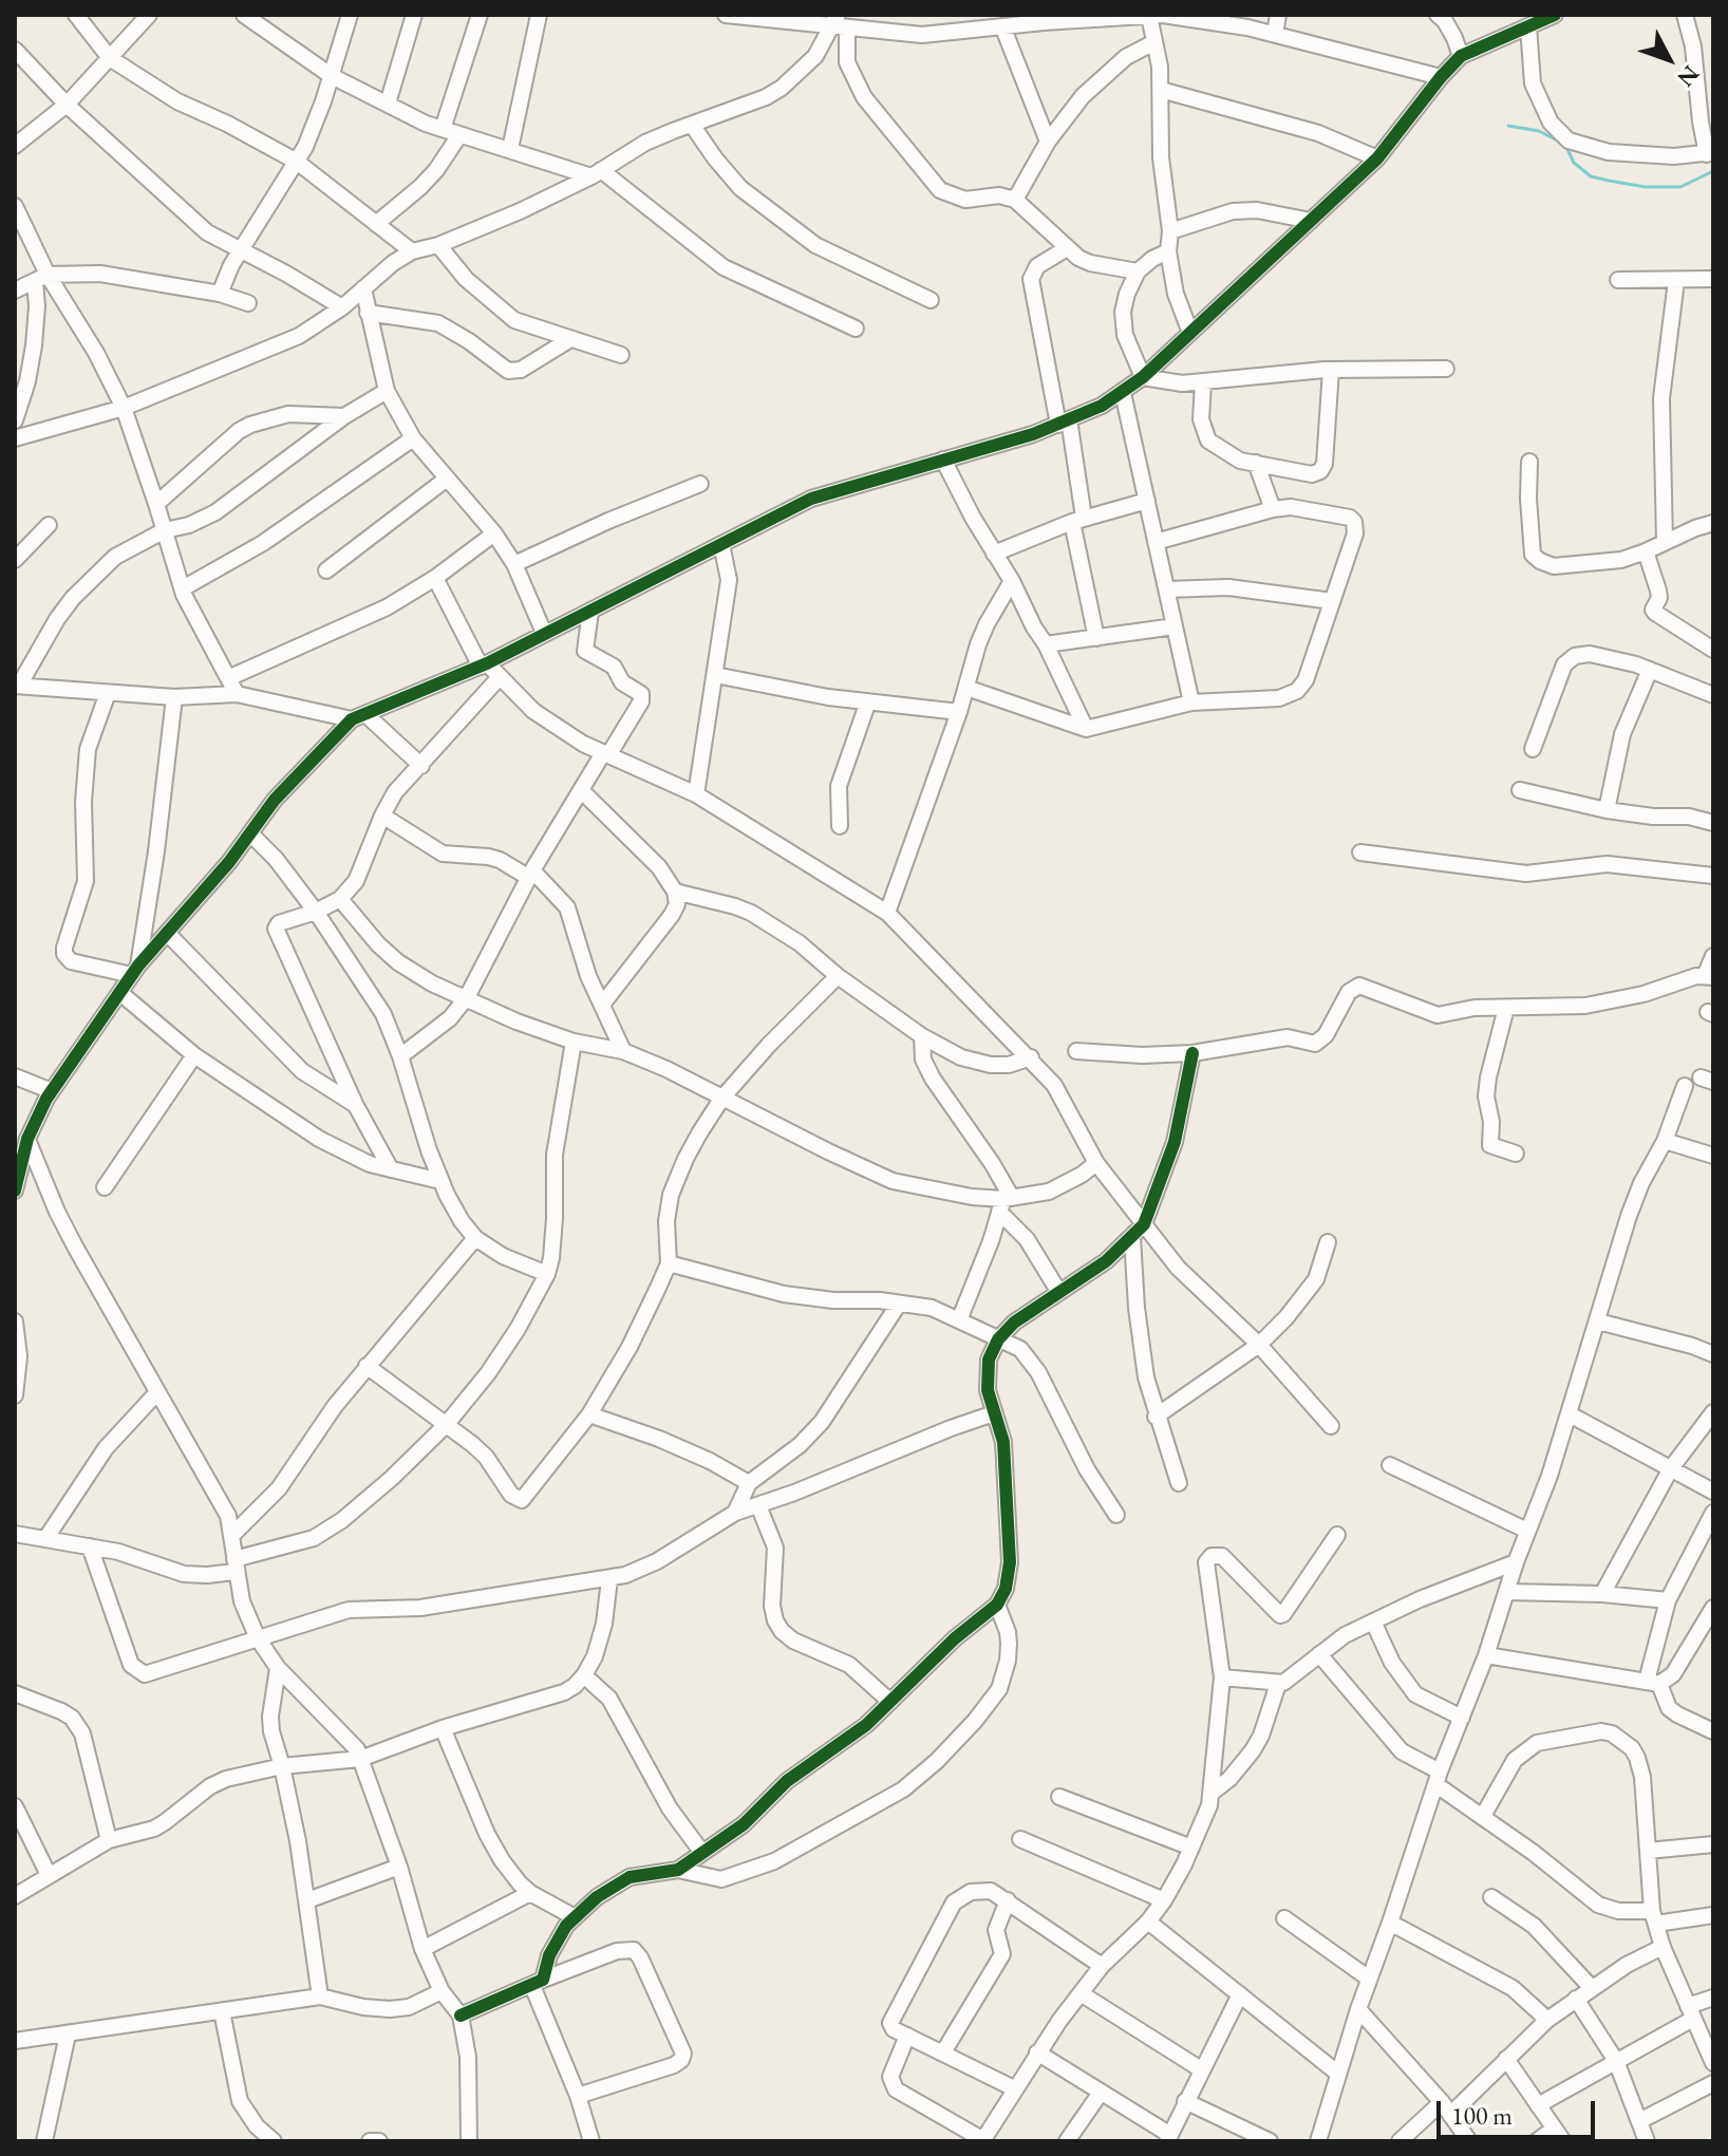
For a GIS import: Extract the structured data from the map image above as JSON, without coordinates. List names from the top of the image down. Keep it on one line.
{"scale_bar":"100 m","north":"bottom right"}
